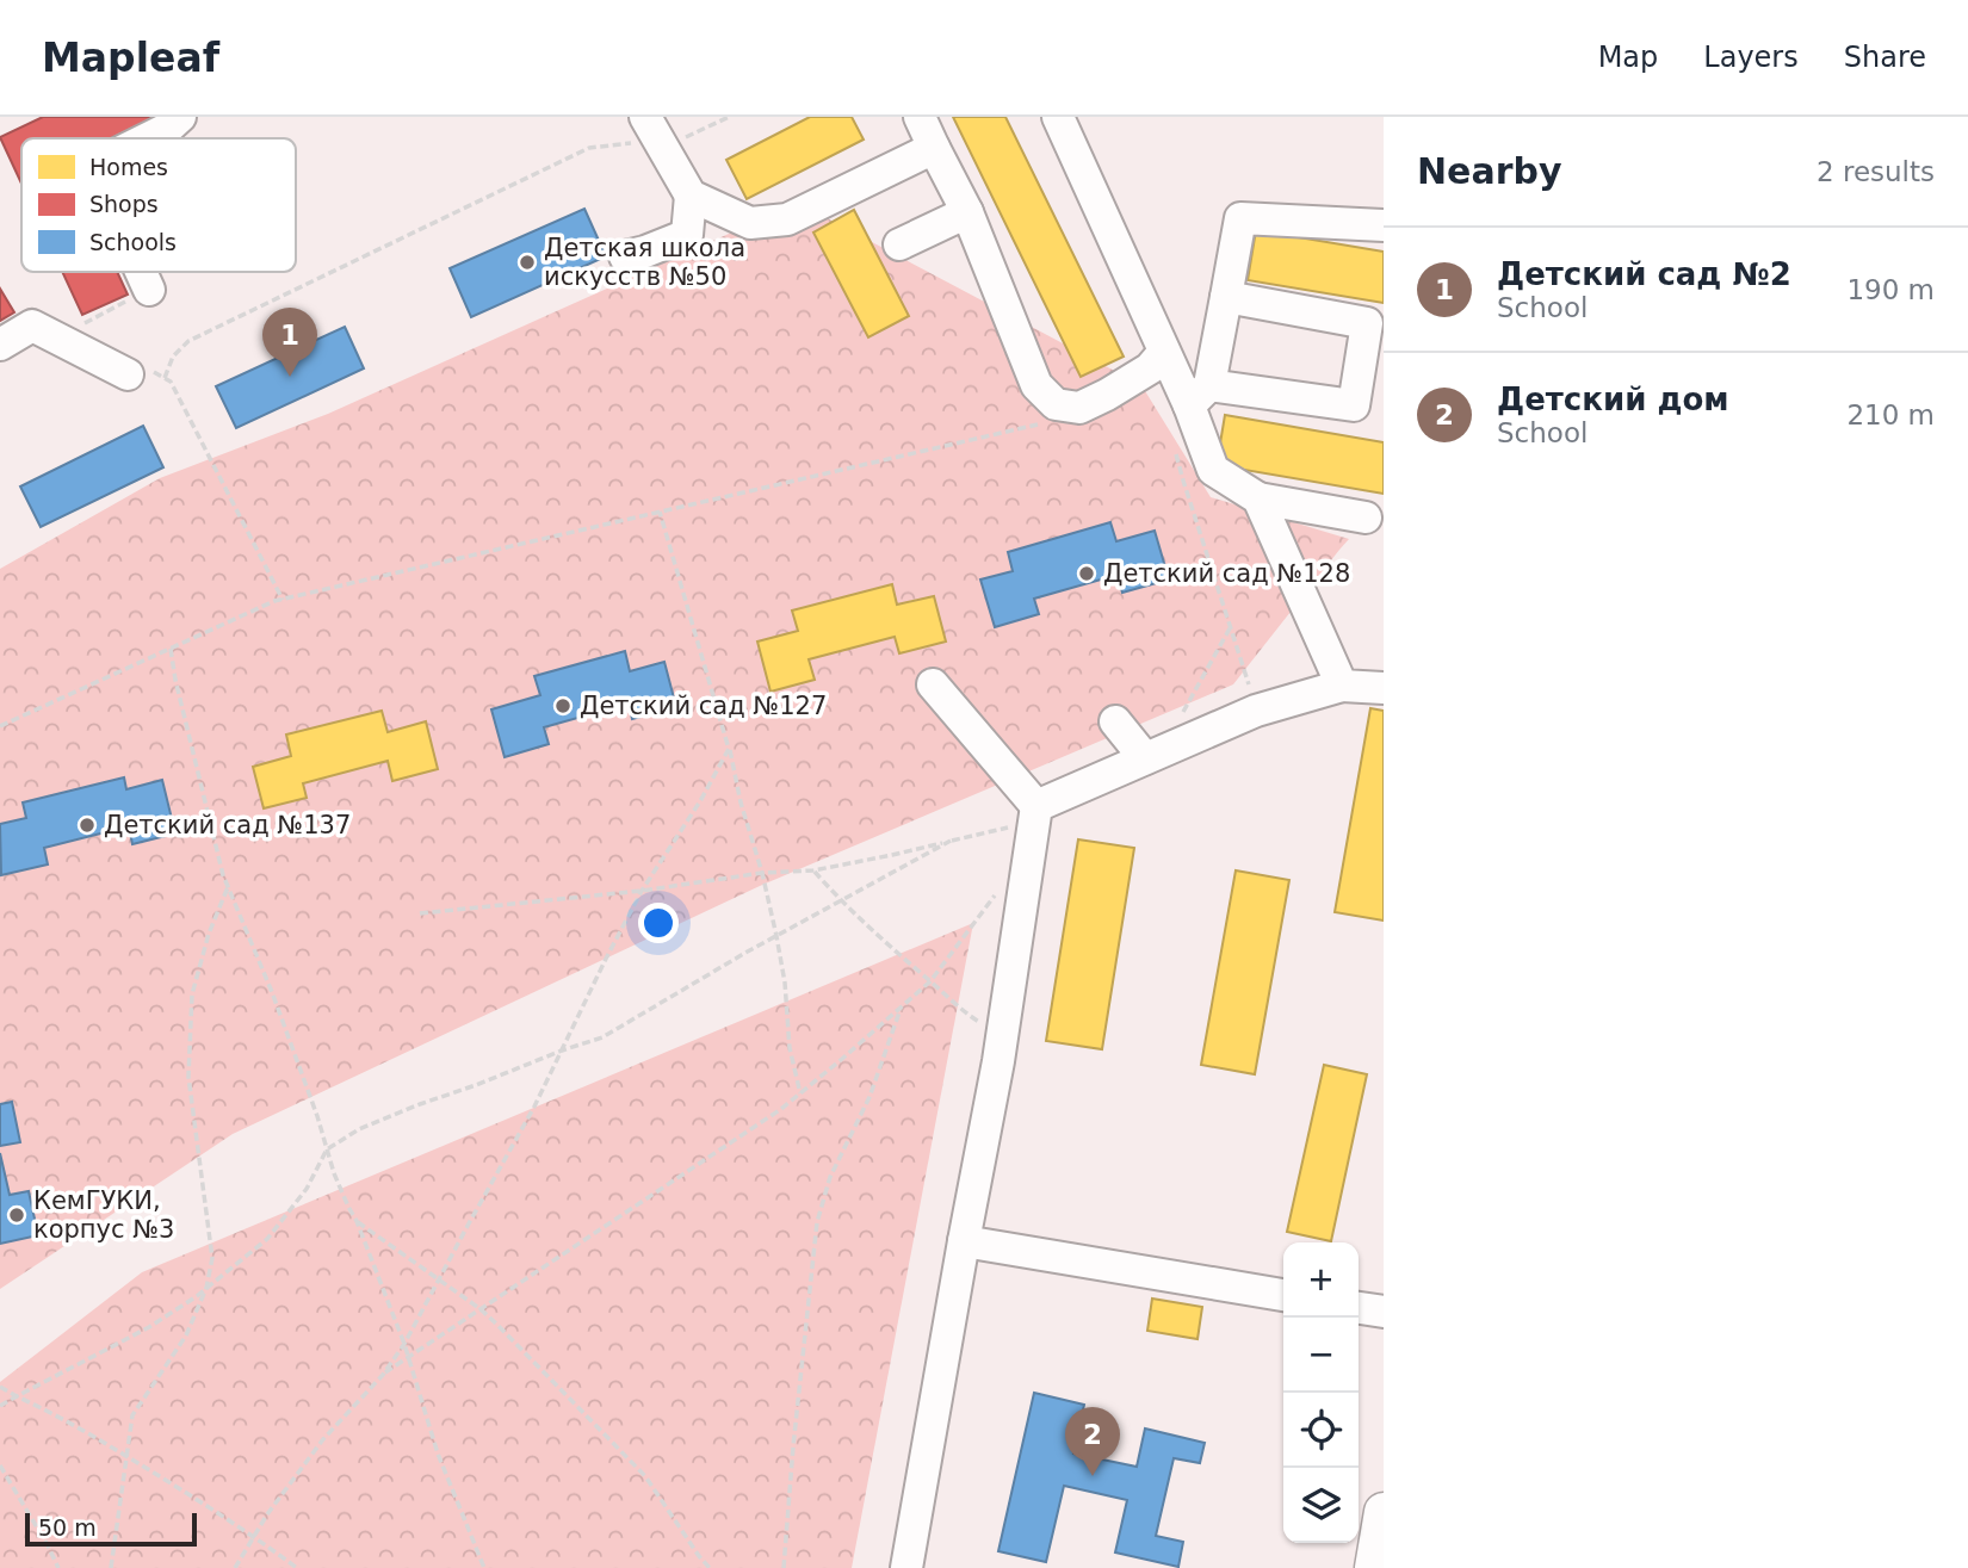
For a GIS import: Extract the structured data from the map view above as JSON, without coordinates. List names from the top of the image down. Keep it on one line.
{"places":["Детская школа искусств №50","Детский сад №128","Детский сад №127","Детский сад №137","КемГУКИ, корпус №3"],"legend":["Homes","Shops","Schools"],"scale_bar":"50 m","page":{"header":"Mapleaf","nav":["Map","Layers","Share"],"heading":["Nearby","2 results"],"list":[{"mark":"1","name":"Детский сад №2","note":"School","value":"190 m"},{"mark":"2","name":"Детский дом","note":"School","value":"210 m"}],"pins":["1","2"],"map_buttons":["+","−"],"scale":"50 m"}}
